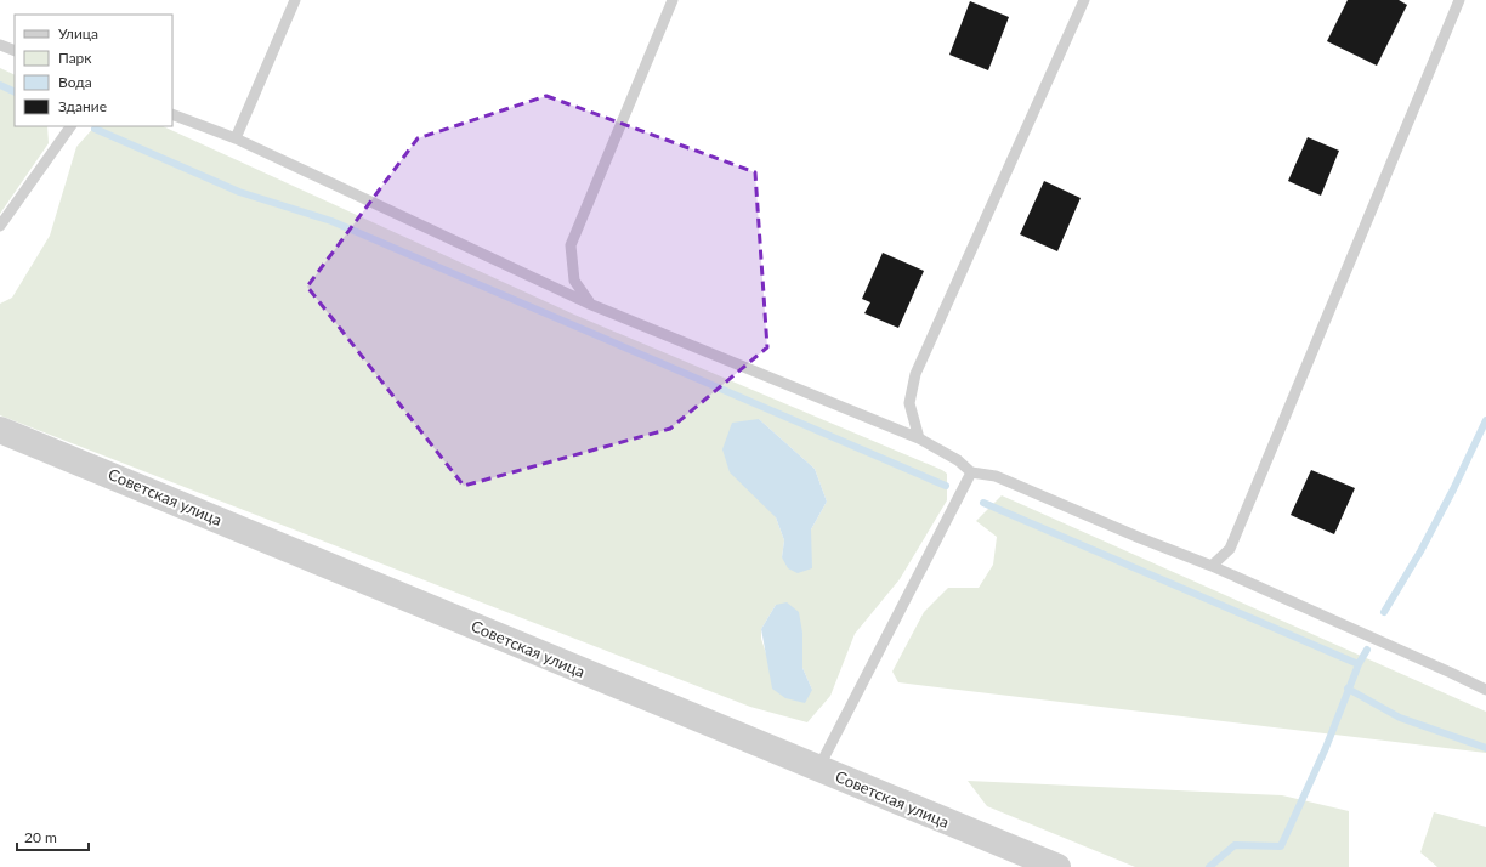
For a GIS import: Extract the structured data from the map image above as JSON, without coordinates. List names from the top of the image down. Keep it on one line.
{"streets":{"street":["Советская улица"]},"legend":["Улица","Парк","Вода","Здание"],"scale_bar":"20 m"}
